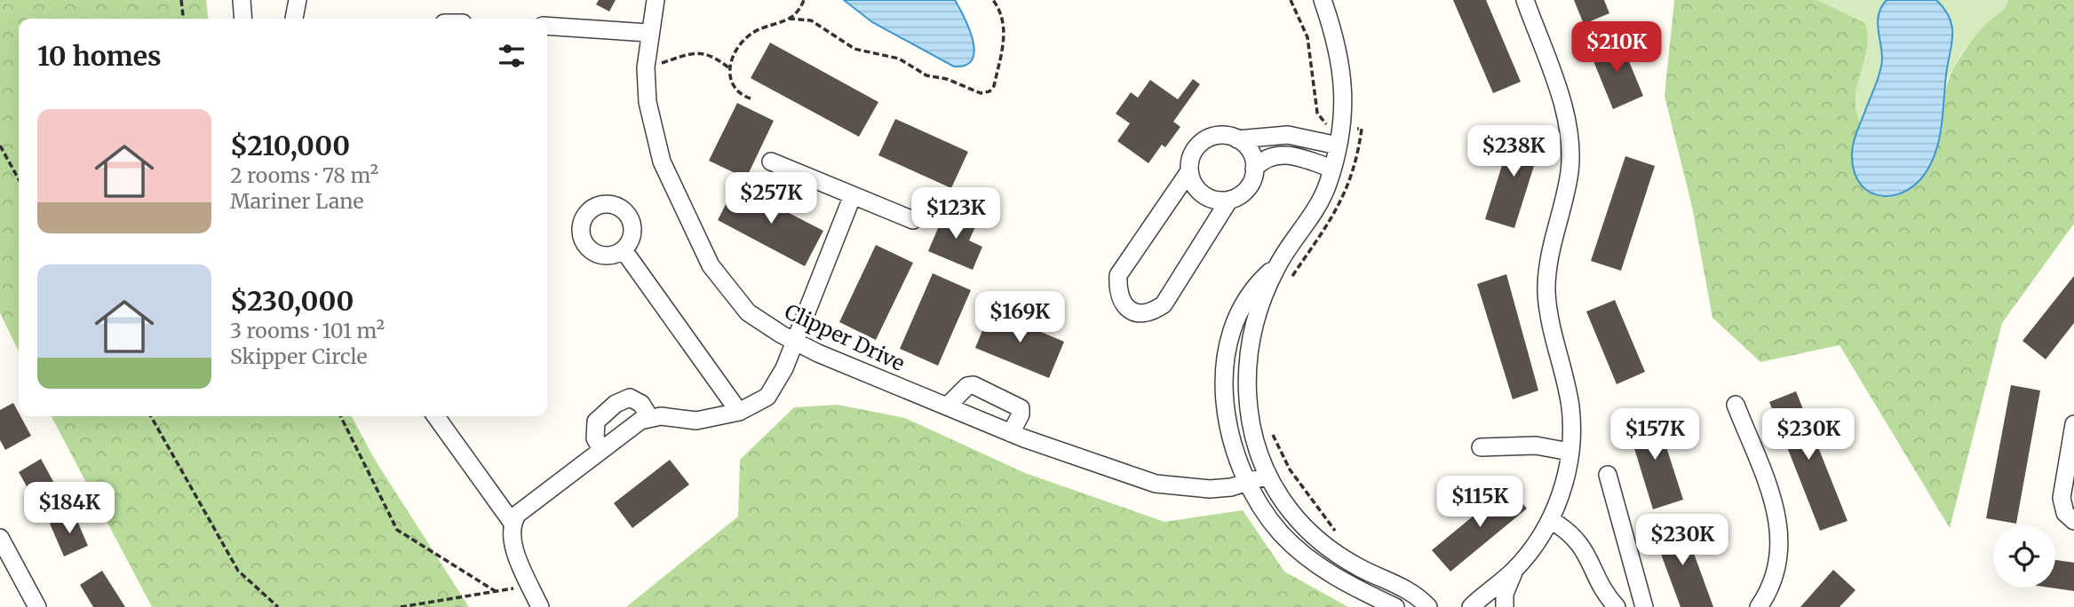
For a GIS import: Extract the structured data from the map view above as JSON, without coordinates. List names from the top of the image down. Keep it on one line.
{"streets":{"street":["Clipper Drive"]},"page":{"heading":"10 homes","price":["$210K","$238K","$257K","$123K","$169K","$157K","$230K","$115K","$184K","$230K"],"list":[{"name":"$210,000","note":"2 rooms · 78 m² · Mariner Lane"},{"name":"$230,000","note":"3 rooms · 101 m² · Skipper Circle"}]}}
